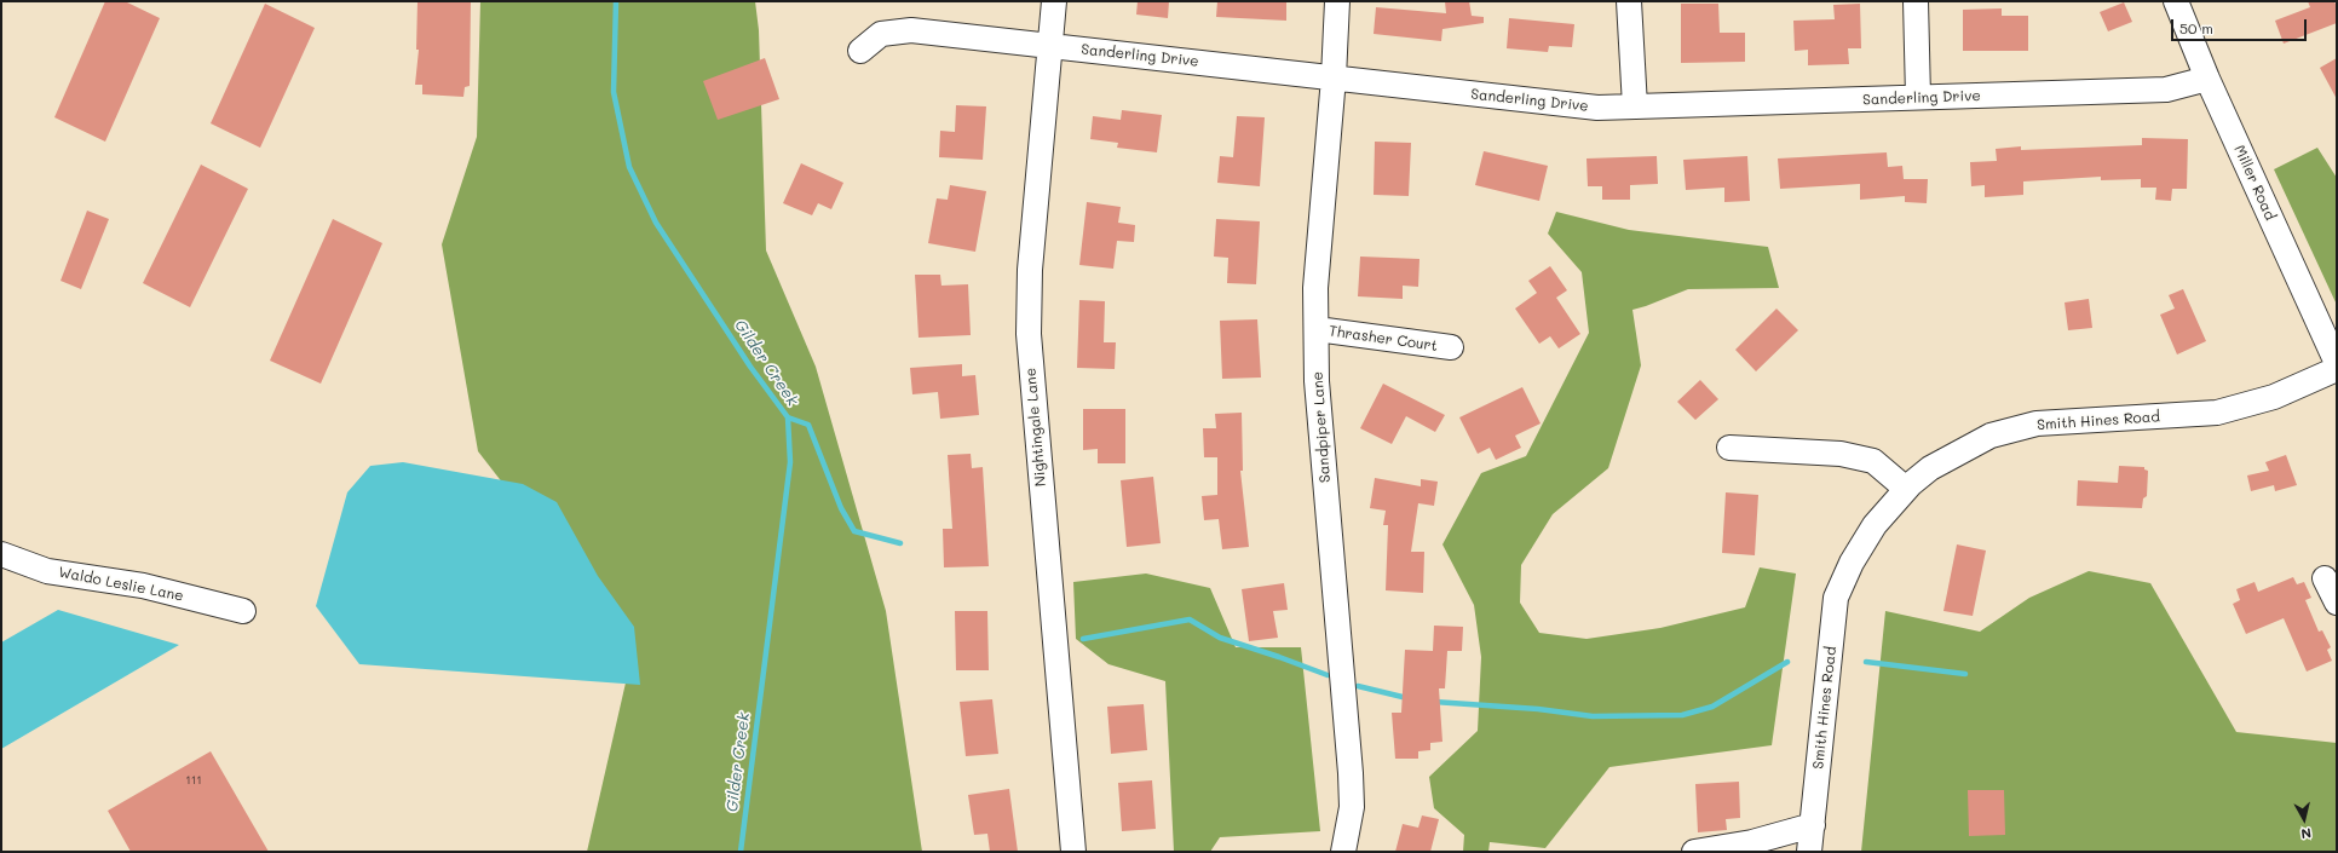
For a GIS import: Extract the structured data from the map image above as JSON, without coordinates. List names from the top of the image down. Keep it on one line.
{"streets":{"street":["Sanderling Drive","Miller Road","Thrasher Court","Smith Hines Road","Nightingale Lane","Sandpiper Lane","Waldo Leslie Lane"]},"crossings":[["Sanderling Drive","Miller Road"],["Sanderling Drive","Nightingale Lane"],["Sanderling Drive","Sandpiper Lane"],["Thrasher Court","Sandpiper Lane"]],"water":["Gilder Creek"],"house_numbers":["111"],"scale_bar":"50 m","north":"bottom"}
